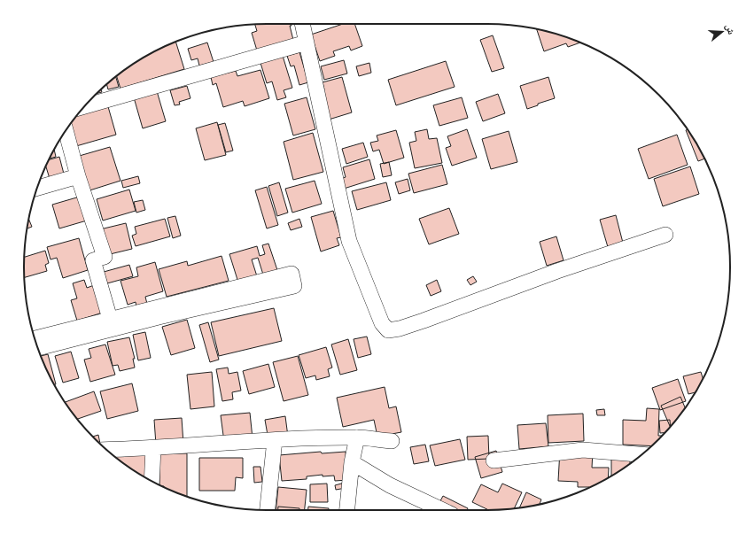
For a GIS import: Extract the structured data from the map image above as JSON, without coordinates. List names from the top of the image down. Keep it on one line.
{"north":"right"}
